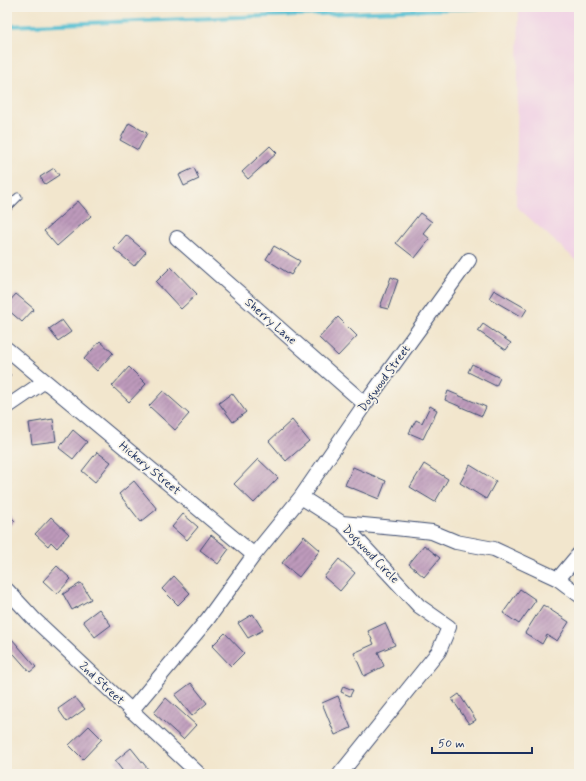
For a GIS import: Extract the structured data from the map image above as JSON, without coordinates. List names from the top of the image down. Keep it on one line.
{"streets":{"street":["Sherry Lane","Dogwood Street","Hickory Street","Dogwood Circle","2nd Street"]},"crossings":[["Sherry Lane","Dogwood Street"],["Dogwood Street","Dogwood Circle"]],"scale_bar":"50 m"}
